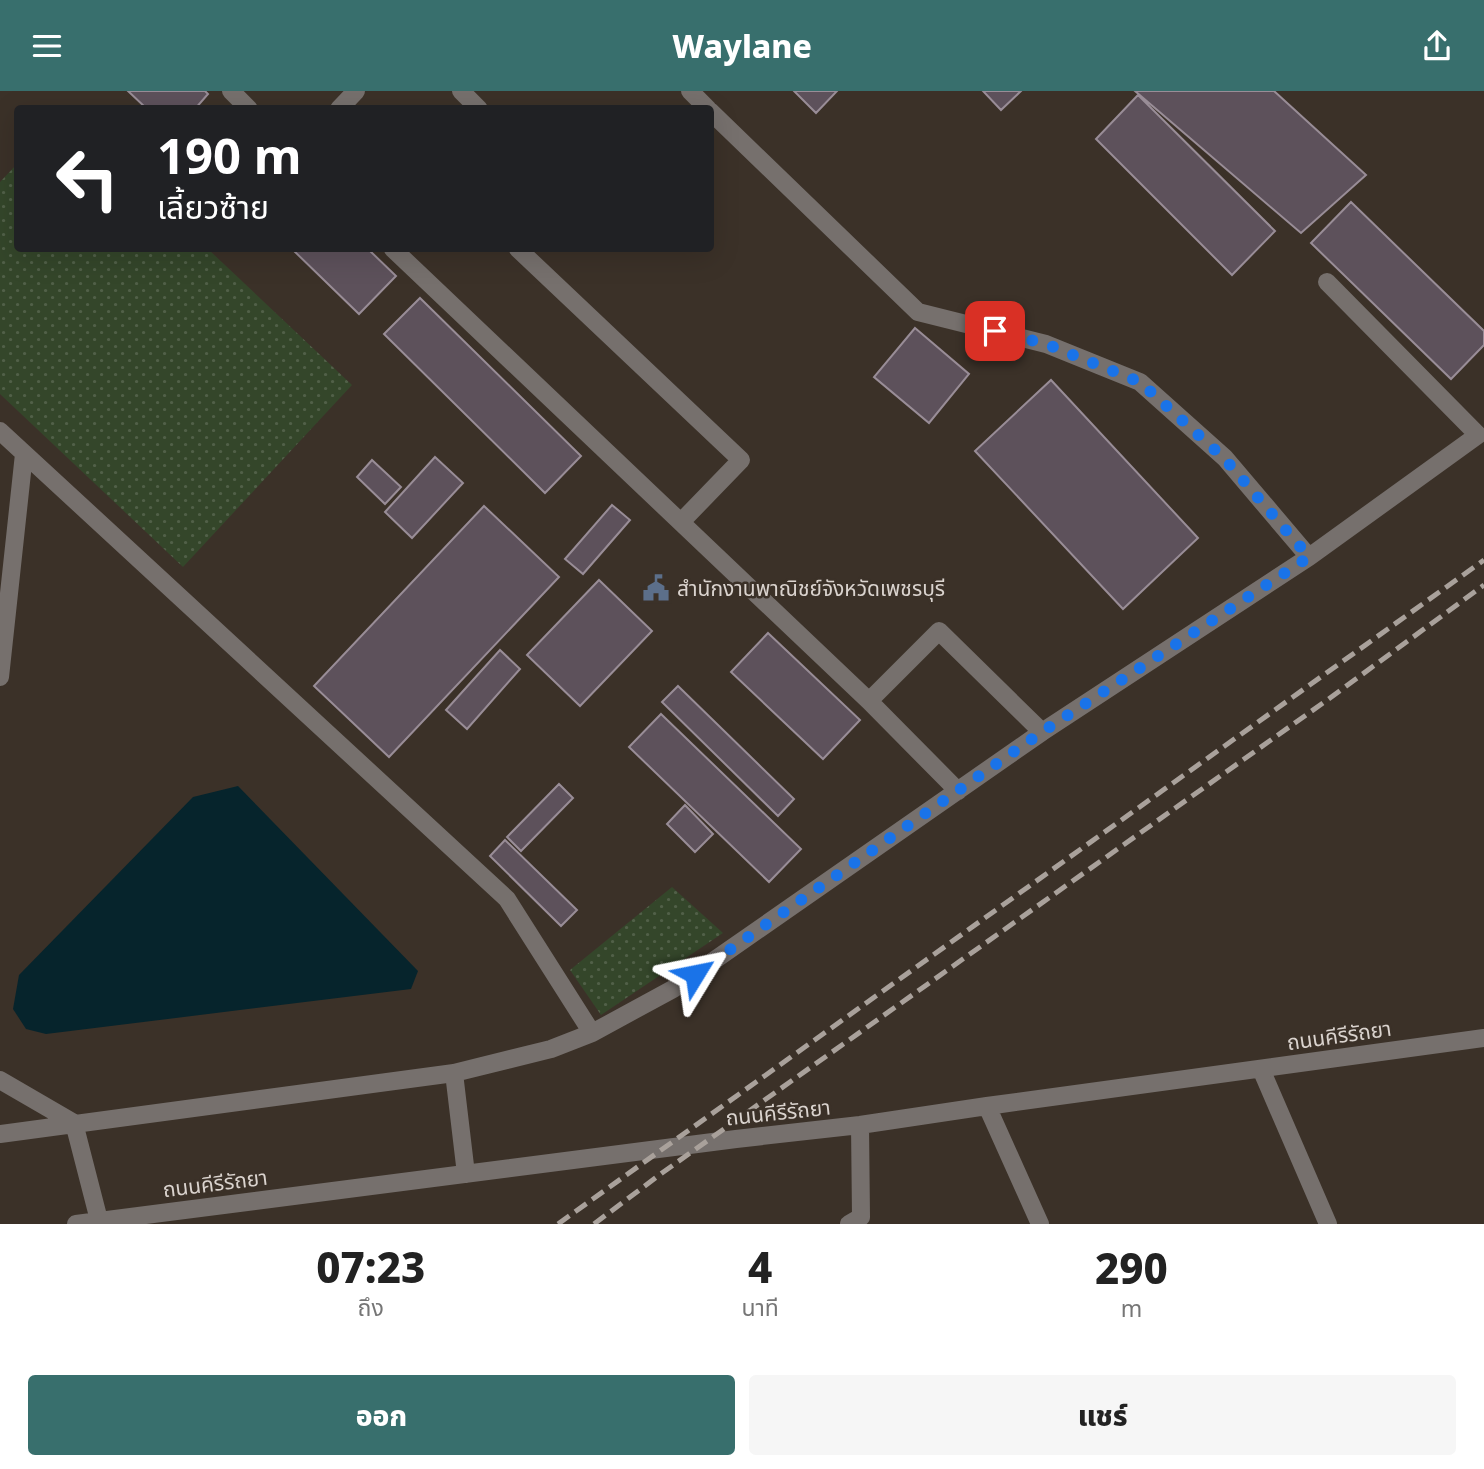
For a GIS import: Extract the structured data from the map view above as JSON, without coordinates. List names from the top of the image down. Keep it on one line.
{"streets":{"street":["ถนนคีรีรัถยา"]},"places":{"public building":["สำนักงานพาณิชย์จังหวัดเพชรบุรี"]},"page":{"header":"Waylane","turn":["190 m","เลี้ยวซ้าย"],"eta":["07:23","ถึง","4","นาที","290","m"],"buttons":["ออก","แชร์"]}}
